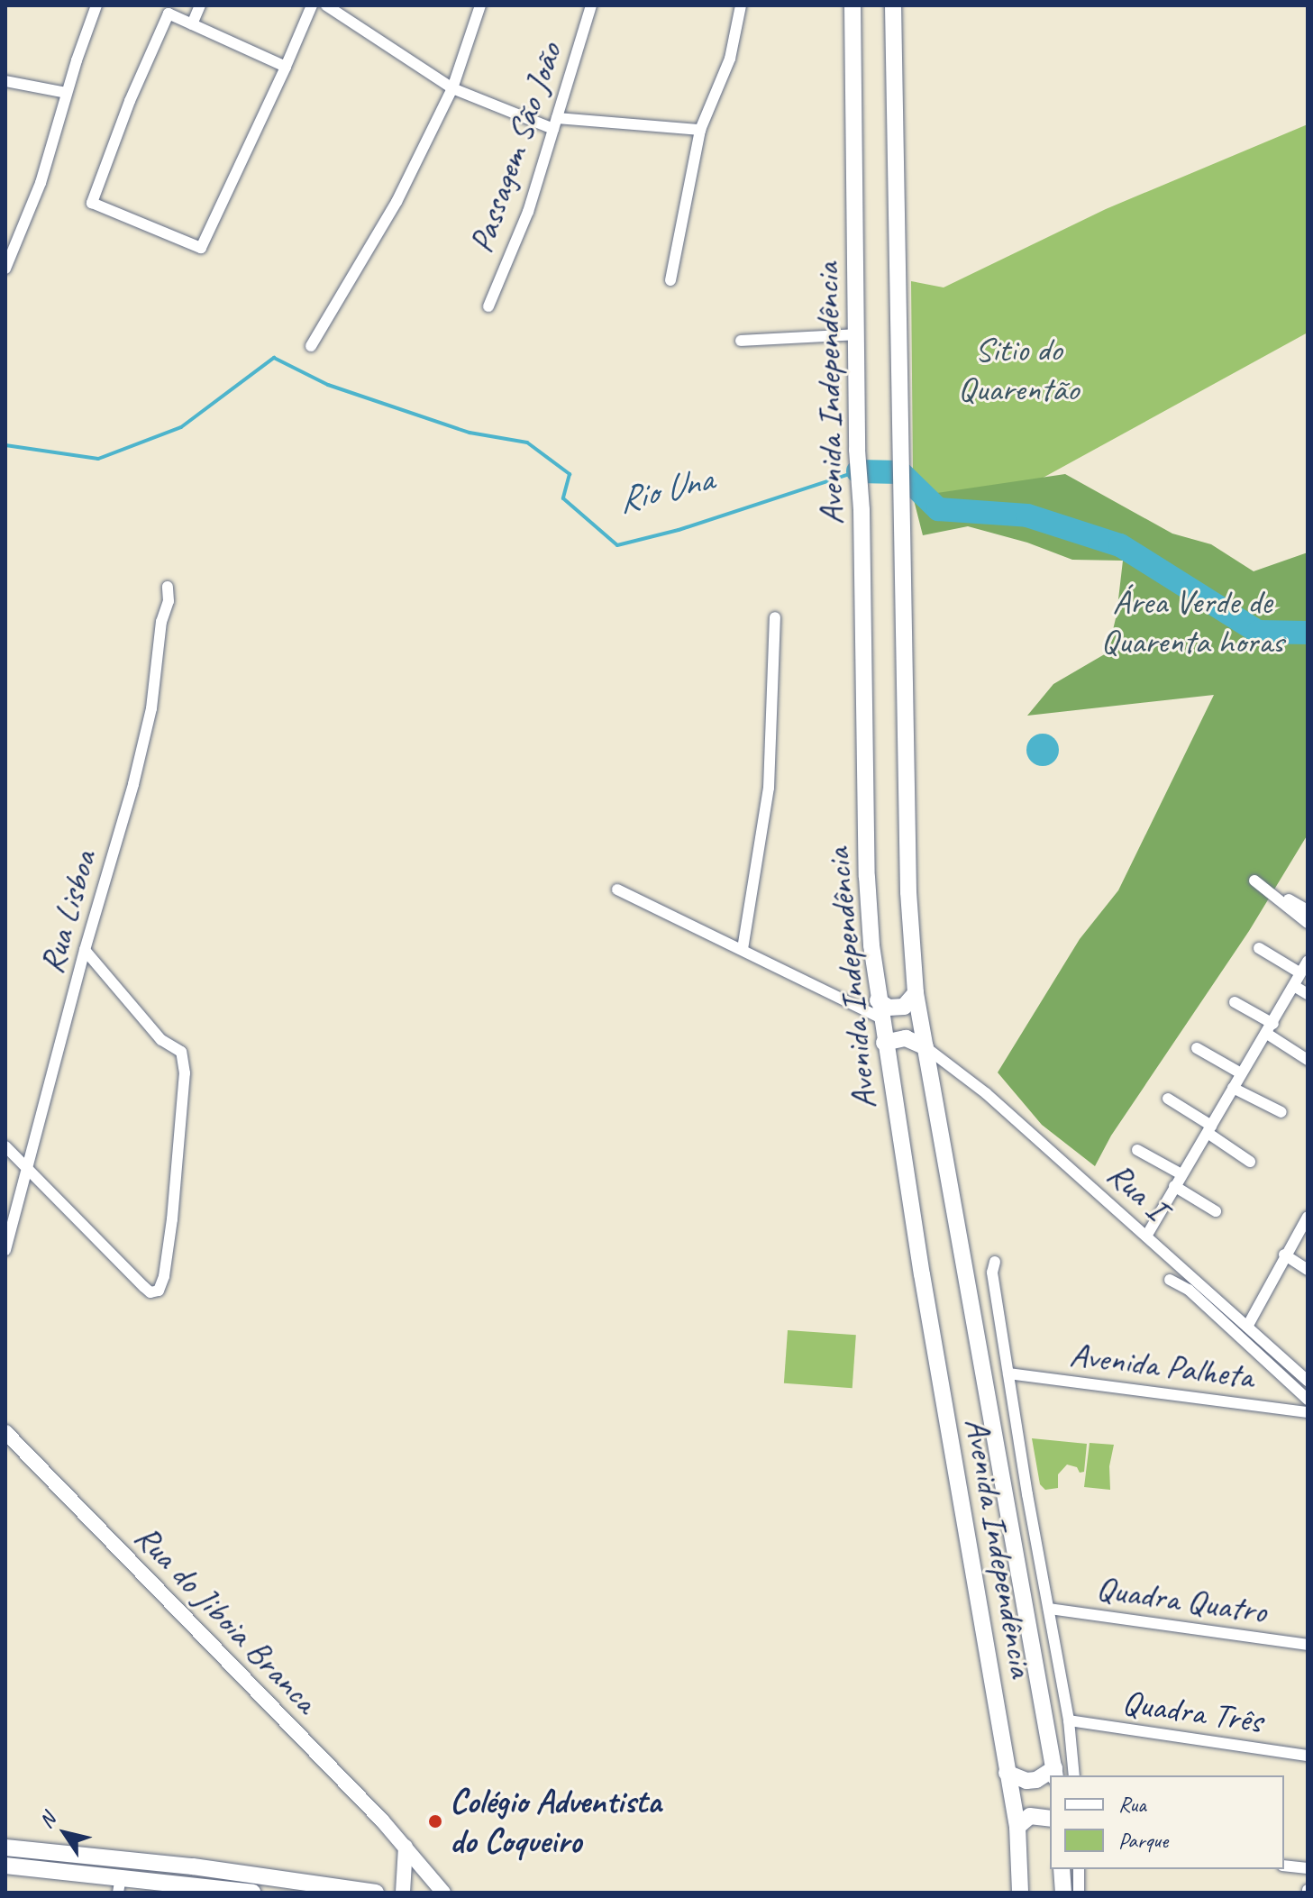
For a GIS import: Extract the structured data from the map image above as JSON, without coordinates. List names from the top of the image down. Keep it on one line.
{"streets":{"main road":["Avenida Independência","Rua do Jiboia Branca"],"street":["Passagem São João","Rua Lisboa","Rua I","Avenida Palheta","Quadra Quatro","Quadra Três"]},"crossings":[["Avenida Independência","Rua I"]],"water":["Rio Una"],"parks":["Sitio do Quarentão","Área Verde de Quarenta horas"],"places":["Colégio Adventista do Coqueiro"],"legend":["Rua","Parque"],"north":"top left"}
